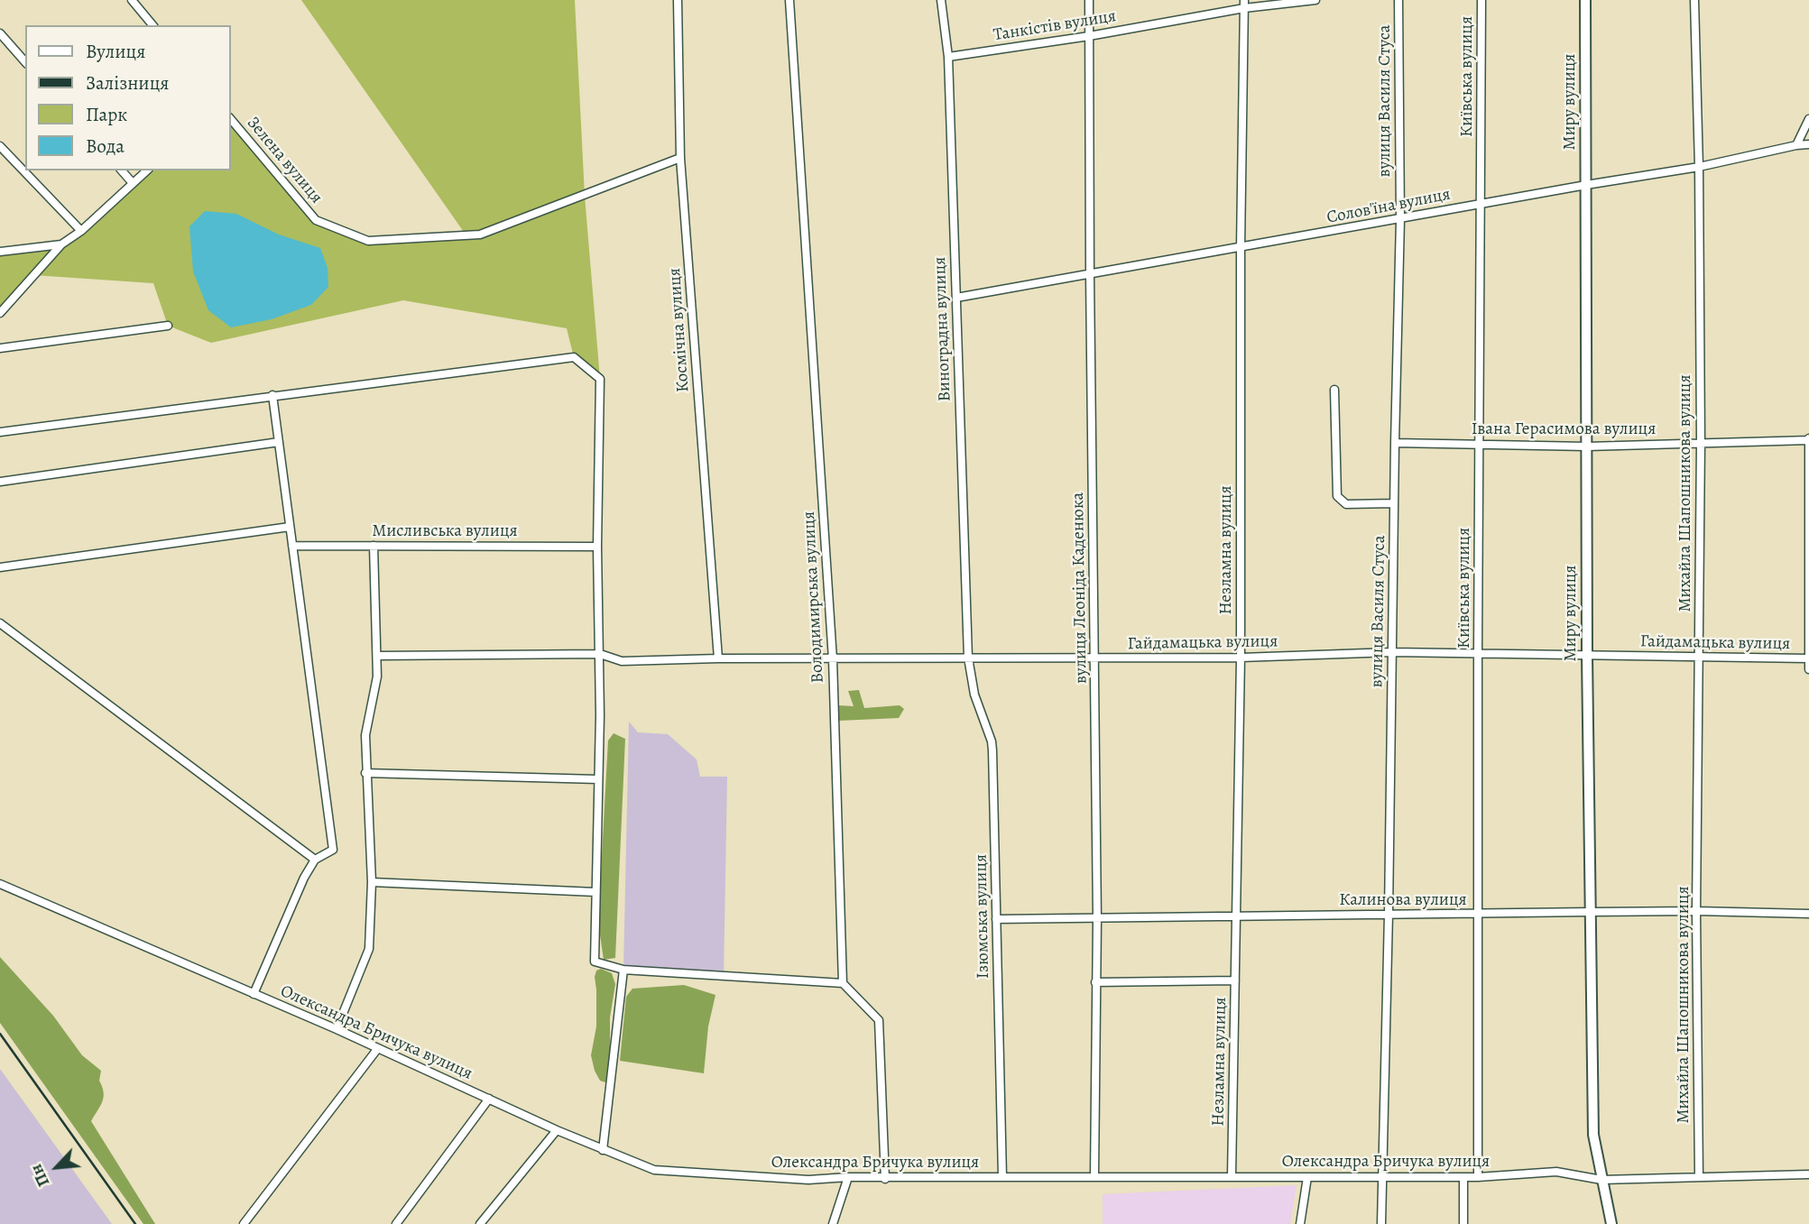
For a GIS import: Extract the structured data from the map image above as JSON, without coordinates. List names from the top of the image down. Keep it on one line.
{"streets":{"main road":["Миру вулиця"],"street":["Танкістів вулиця","Київська вулиця","вулиця Василя Стуса","Зелена вулиця","Солов'їна вулиця","Виноградна вулиця","Космічна вулиця","Івана Герасимова вулиця","Михайла Шапошникова вулиця","Мисливська вулиця","Незламна вулиця","вулиця Леоніда Каденюка","Володимирська вулиця","Гайдамацька вулиця","Калинова вулиця","Ізюмська вулиця","Олександра Бричука вулиця"]},"crossings":[["Танкістів вулиця","Виноградна вулиця"],["Танкістів вулиця","Незламна вулиця"],["Танкістів вулиця","вулиця Леоніда Каденюка"],["Київська вулиця","Солов'їна вулиця"],["Київська вулиця","Івана Герасимова вулиця"],["Київська вулиця","Гайдамацька вулиця"],["Київська вулиця","Калинова вулиця"],["Київська вулиця","Олександра Бричука вулиця"],["вулиця Василя Стуса","Солов'їна вулиця"],["вулиця Василя Стуса","Івана Герасимова вулиця"],["вулиця Василя Стуса","Гайдамацька вулиця"],["вулиця Василя Стуса","Калинова вулиця"],["вулиця Василя Стуса","Олександра Бричука вулиця"],["Миру вулиця","Солов'їна вулиця"],["Миру вулиця","Івана Герасимова вулиця"],["Миру вулиця","Гайдамацька вулиця"],["Миру вулиця","Калинова вулиця"],["Миру вулиця","Олександра Бричука вулиця"],["Зелена вулиця","Космічна вулиця"],["Солов'їна вулиця","Виноградна вулиця"],["Солов'їна вулиця","Михайла Шапошникова вулиця"],["Солов'їна вулиця","Незламна вулиця"],["Солов'їна вулиця","вулиця Леоніда Каденюка"],["Виноградна вулиця","Гайдамацька вулиця"],["Виноградна вулиця","Ізюмська вулиця"],["Космічна вулиця","Гайдамацька вулиця"],["Івана Герасимова вулиця","Михайла Шапошникова вулиця"],["Михайла Шапошникова вулиця","Гайдамацька вулиця"],["Михайла Шапошникова вулиця","Калинова вулиця"],["Михайла Шапошникова вулиця","Олександра Бричука вулиця"],["Незламна вулиця","Гайдамацька вулиця"],["Незламна вулиця","Калинова вулиця"],["Незламна вулиця","Олександра Бричука вулиця"],["вулиця Леоніда Каденюка","Гайдамацька вулиця"],["вулиця Леоніда Каденюка","Калинова вулиця"],["вулиця Леоніда Каденюка","Олександра Бричука вулиця"],["Володимирська вулиця","Гайдамацька вулиця"],["Гайдамацька вулиця","Ізюмська вулиця"],["Калинова вулиця","Ізюмська вулиця"],["Ізюмська вулиця","Олександра Бричука вулиця"]],"legend":["Вулиця","Залізниця","Парк","Вода"],"north":"bottom left"}
